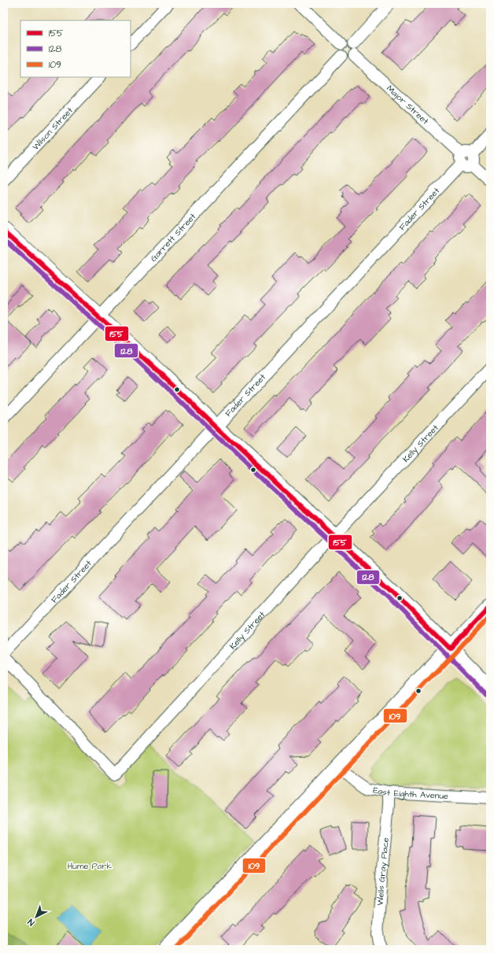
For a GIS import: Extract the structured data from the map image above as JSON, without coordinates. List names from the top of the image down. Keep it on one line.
{"streets":{"street":["Major Street","Wilson Street","Fader Street","Garrett Street","Kelly Street","East Eighth Avenue","Wells Gray Place"]},"crossings":[["Major Street","Fader Street"],["Major Street","Garrett Street"],["East Eighth Avenue","Wells Gray Place"]],"parks":["Hume Park"],"lines":["transit line 155","transit line 128","transit line 109"],"legend":["155","128","109"],"north":"bottom left"}
